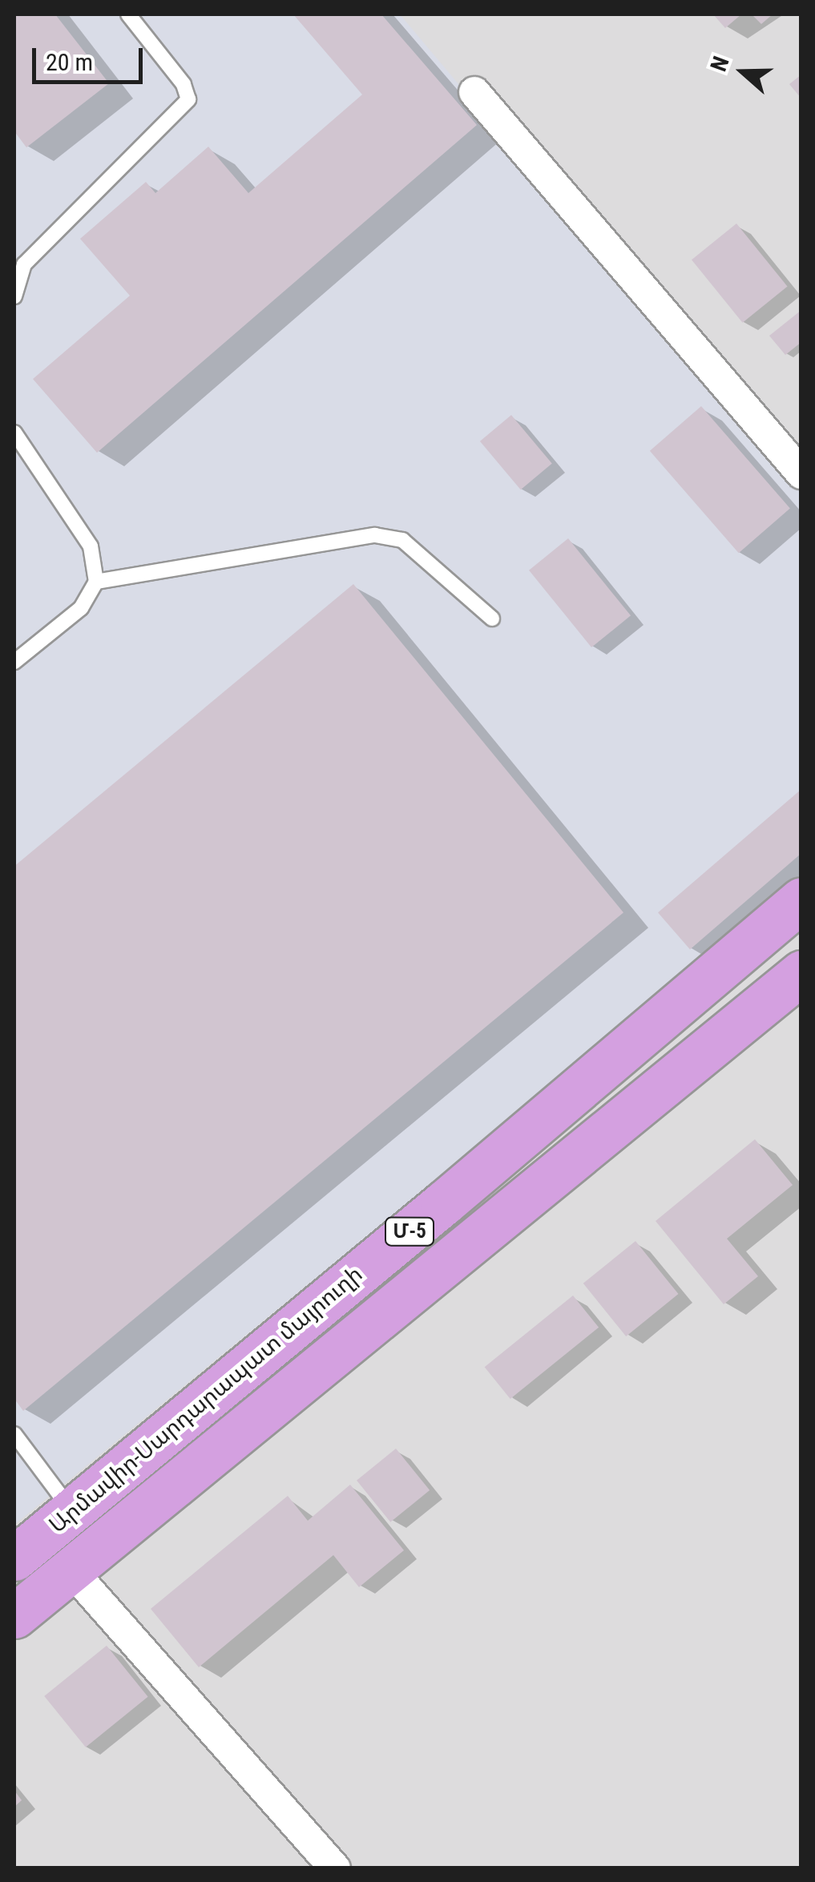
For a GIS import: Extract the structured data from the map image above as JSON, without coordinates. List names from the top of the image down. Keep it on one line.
{"streets":{"highway":["Մ-5","Արմավիր-Սարդարապատ մայրուղի"]},"scale_bar":"20 m","north":"left"}
